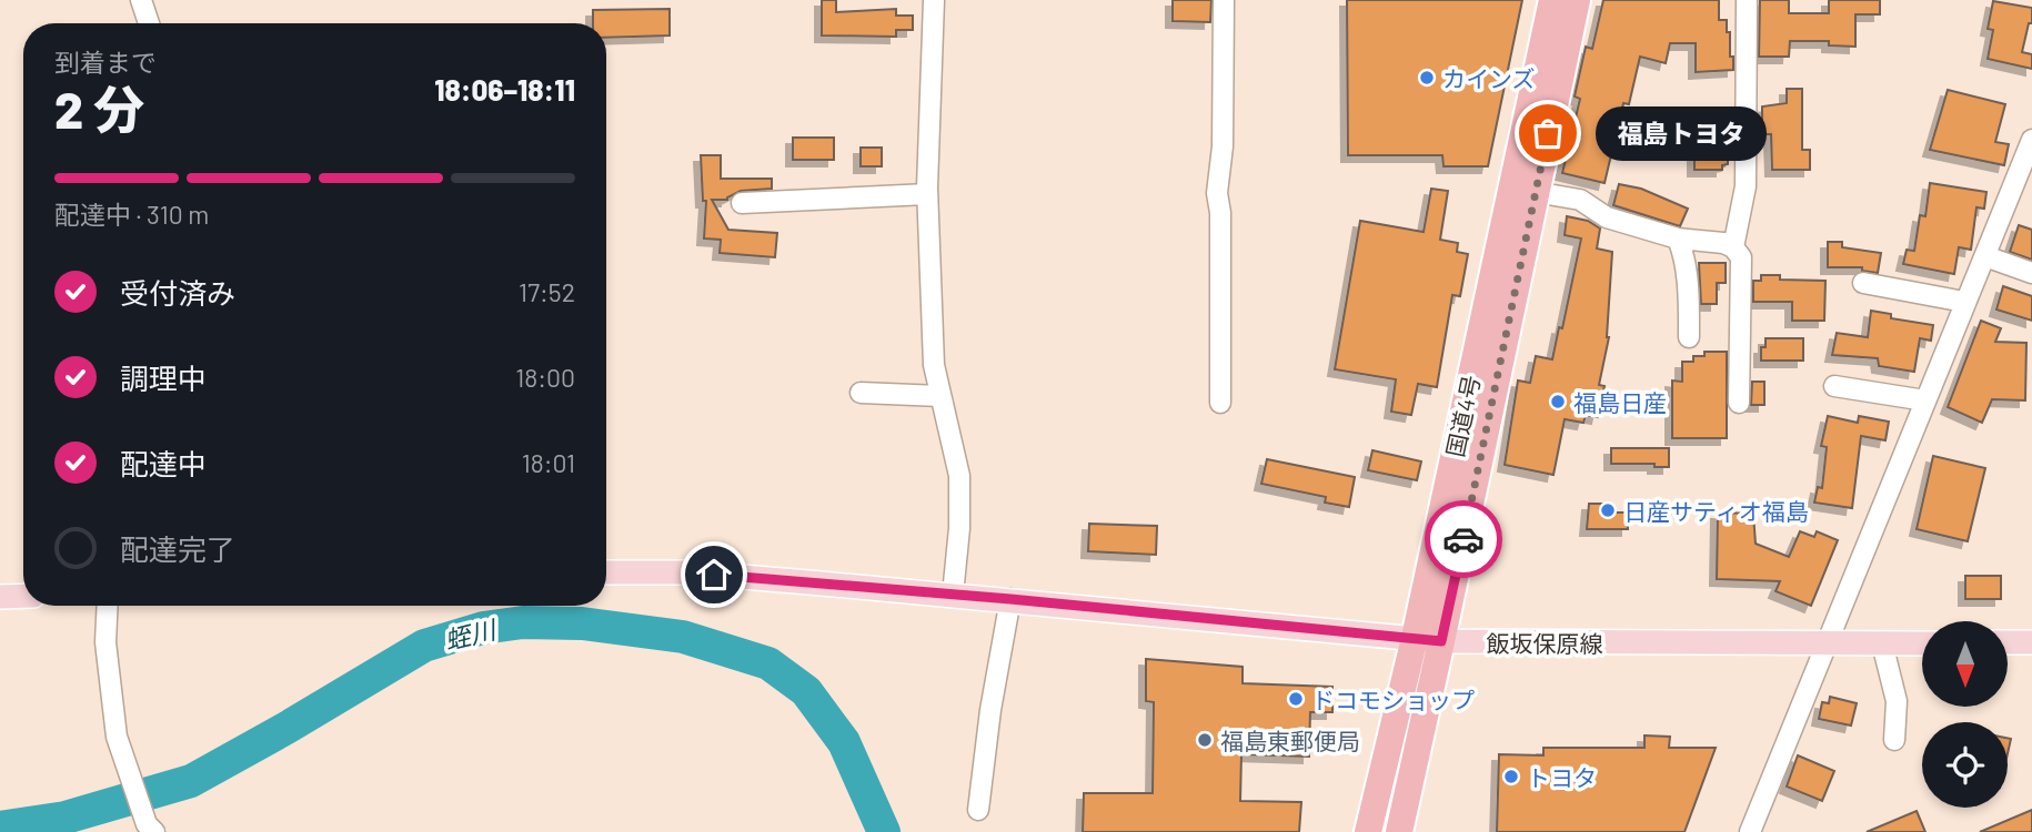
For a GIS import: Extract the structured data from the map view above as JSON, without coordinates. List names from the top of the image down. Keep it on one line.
{"streets":{"highway":["国道4号"],"main road":["飯坂保原線"]},"crossings":[["国道4号","飯坂保原線"]],"water":["蛭川"],"places":["カインズ","福島トヨタ","福島日産","日産サティオ福島","ドコモショップ","福島東郵便局","トヨタ"],"north":"bottom","page":{"heading":["2 分","到着まで","18:06–18:11"],"bubble":"福島トヨタ","bar":"配達中 · 310 m","list":[["受付済み","17:52"],["調理中","18:00"],["配達中","18:01"],"配達完了"]}}
